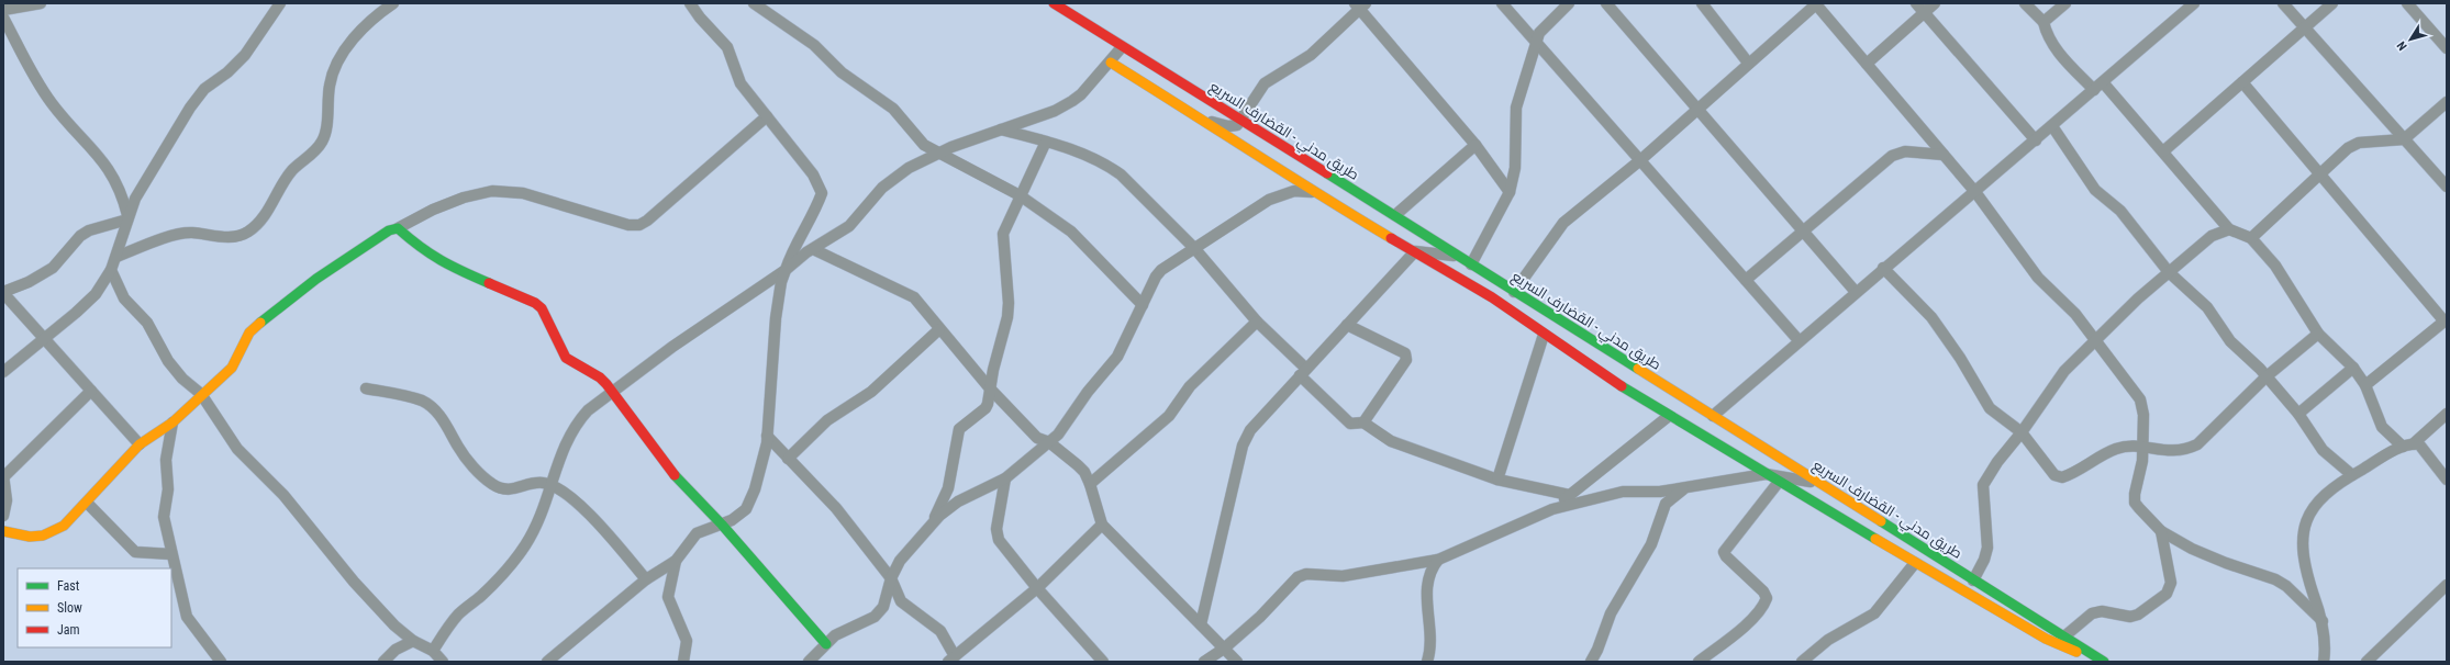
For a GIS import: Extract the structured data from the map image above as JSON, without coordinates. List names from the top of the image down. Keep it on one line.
{"streets":{"main road":["طريق مدني - القضارف السريع"]},"legend":["Fast","Slow","Jam"],"north":"bottom left"}
